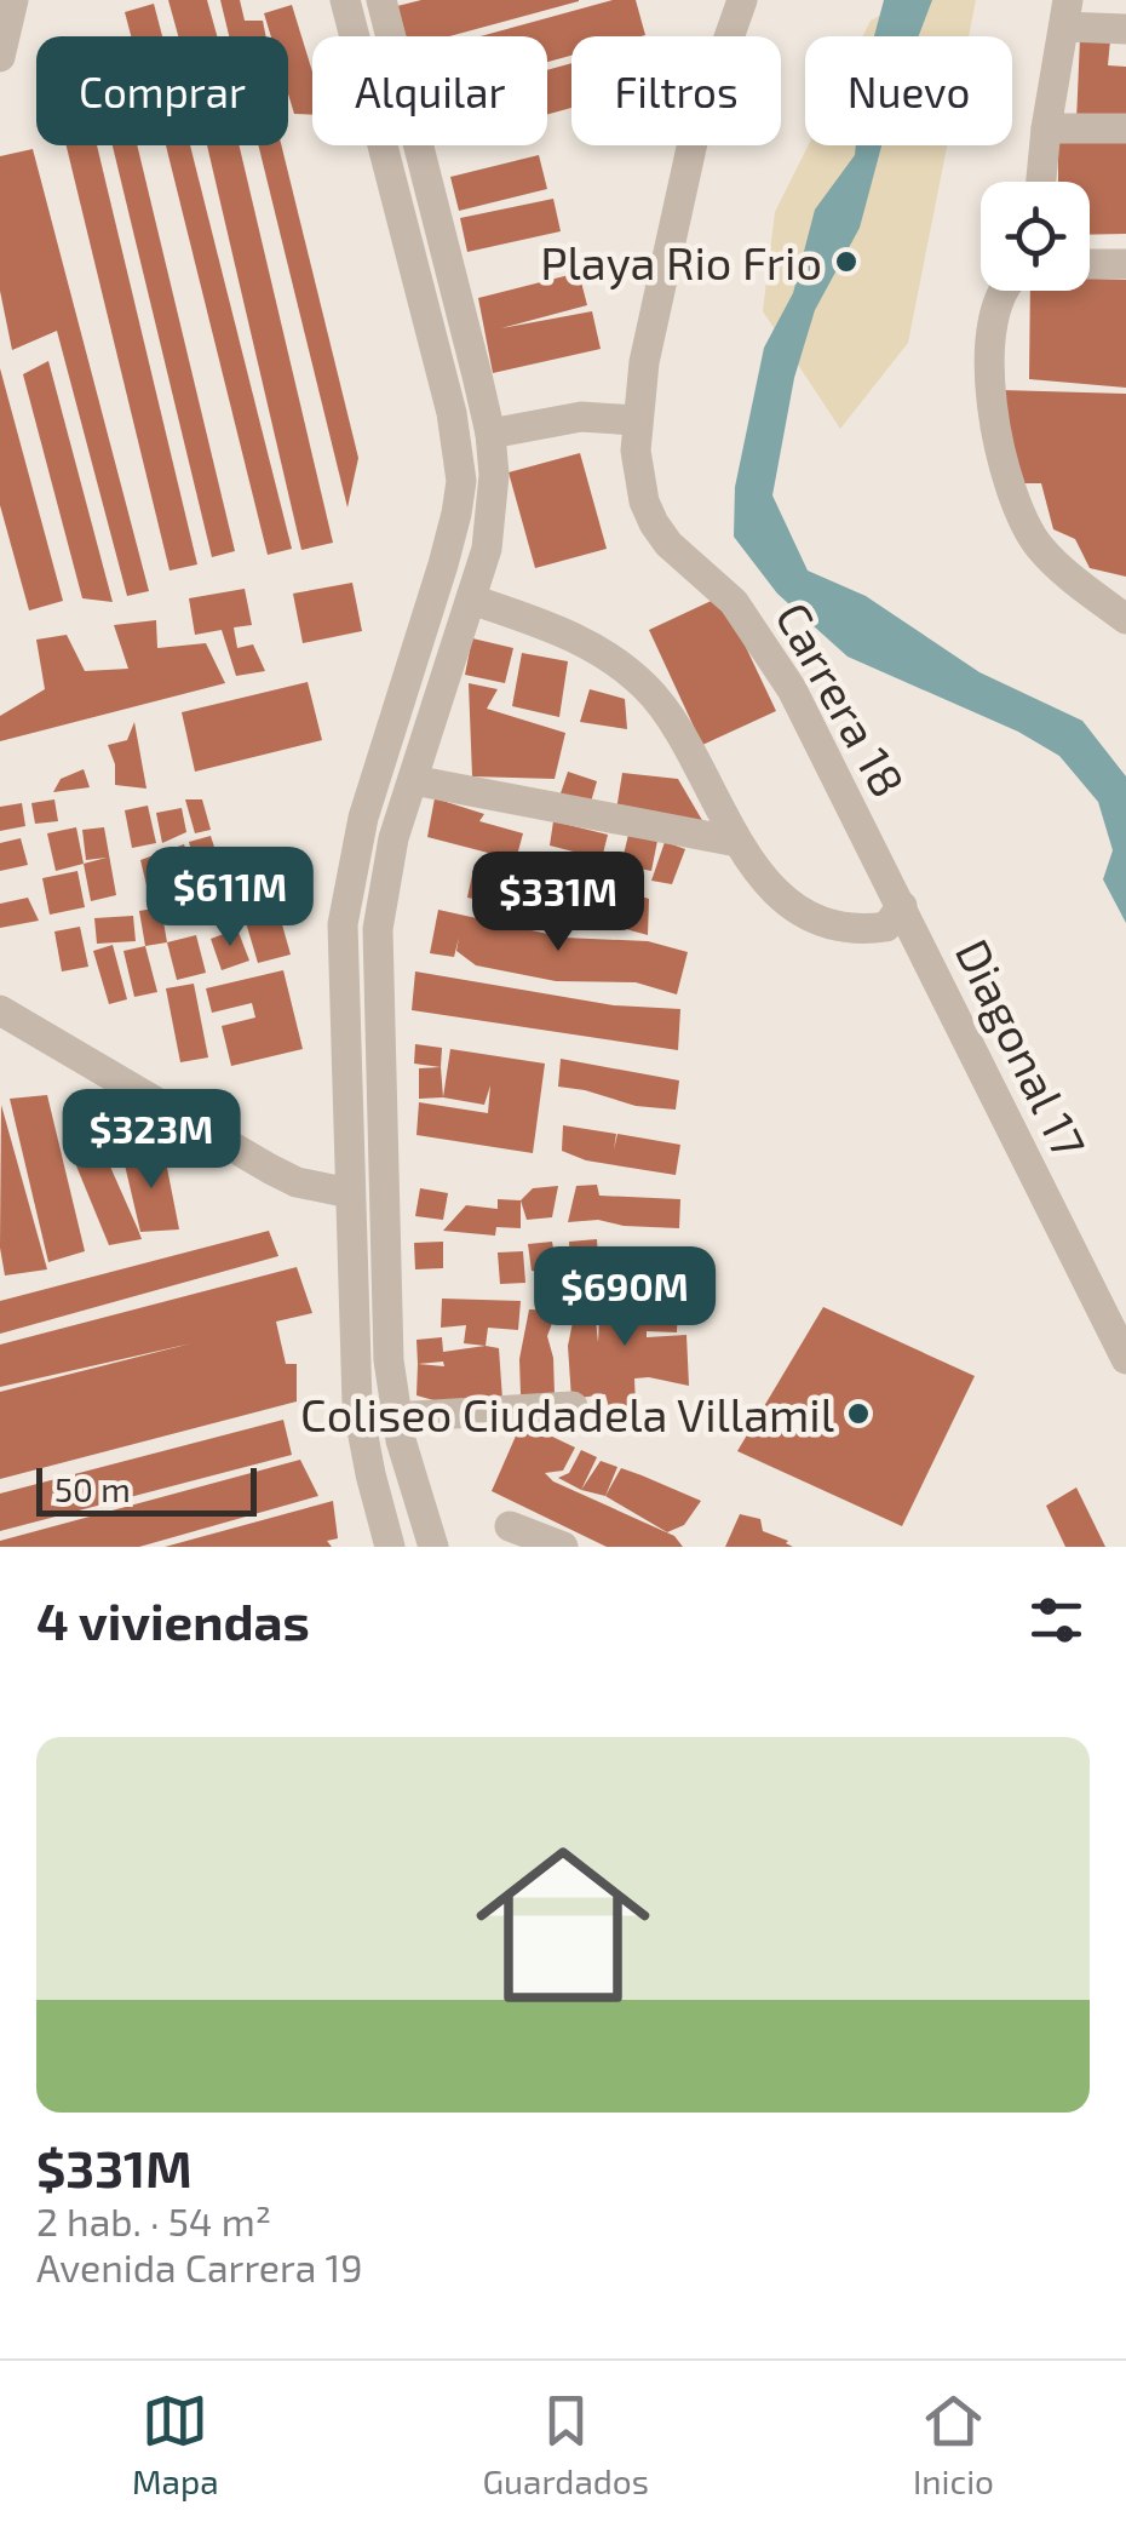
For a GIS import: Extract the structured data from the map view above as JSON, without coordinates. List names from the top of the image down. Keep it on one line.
{"streets":{"street":["Carrera 18","Diagonal 17"]},"crossings":[["Carrera 18","Diagonal 17"]],"places":["Playa Rio Frio","Coliseo Ciudadela Villamil"],"scale_bar":"50 m","page":{"chip":["Comprar","Alquilar","Filtros","Nuevo"],"price":["$611M","$331M","$323M","$690M"],"scale":"50 m","heading":"4 viviendas","list":[{"name":"$331M","note":"2 hab. · 54 m² · Avenida Carrera 19"}],"tabs":["Mapa","Guardados","Inicio"]}}
